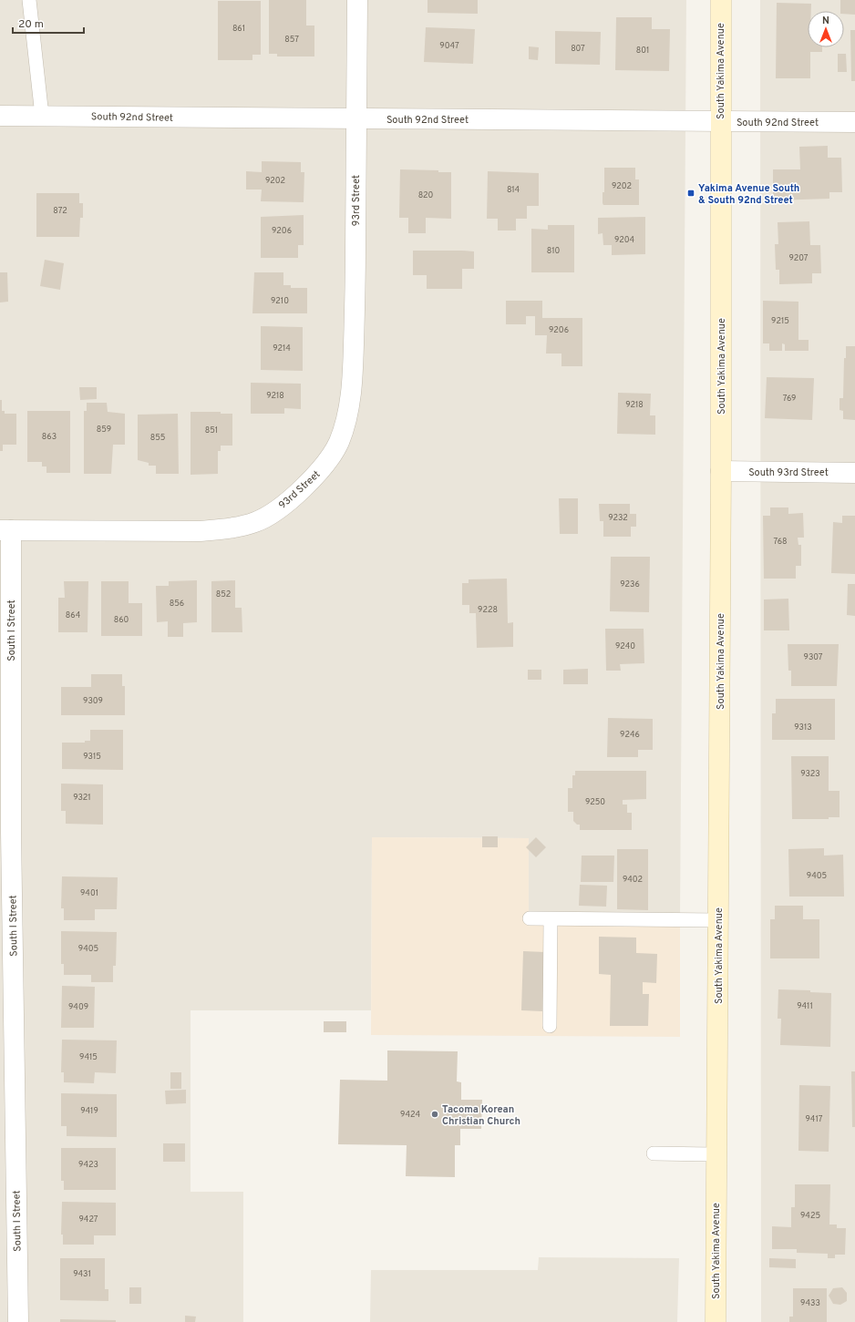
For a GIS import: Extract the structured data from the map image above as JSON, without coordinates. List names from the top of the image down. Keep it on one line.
{"streets":{"main road":["South Yakima Avenue"],"street":["South 92nd Street","93rd Street","South 93rd Street","South I Street"]},"crossings":[["South Yakima Avenue","South 92nd Street"],["South Yakima Avenue","South 93rd Street"],["South 92nd Street","93rd Street"],["93rd Street","South I Street"]],"places":{"transit":["Yakima Avenue South & South 92nd Street"],"other":["Tacoma Korean Christian Church"]},"house_numbers":["861","857","9047","807","801","9202","9202","814","820","872","9206","9204","810","9207","9210","9215","9206","9214","9218","769","9218","859","851","863","855","9232","768","9236","852","856","9228","864","860","9240","9307","9309","9313","9246","9315","9323","9321","9250","9405","9402","9401","9405","9411","9409","9415","9419","9424","9417","9423","9425","9427","9431","9433"],"scale_bar":"20 m","north":"top"}
